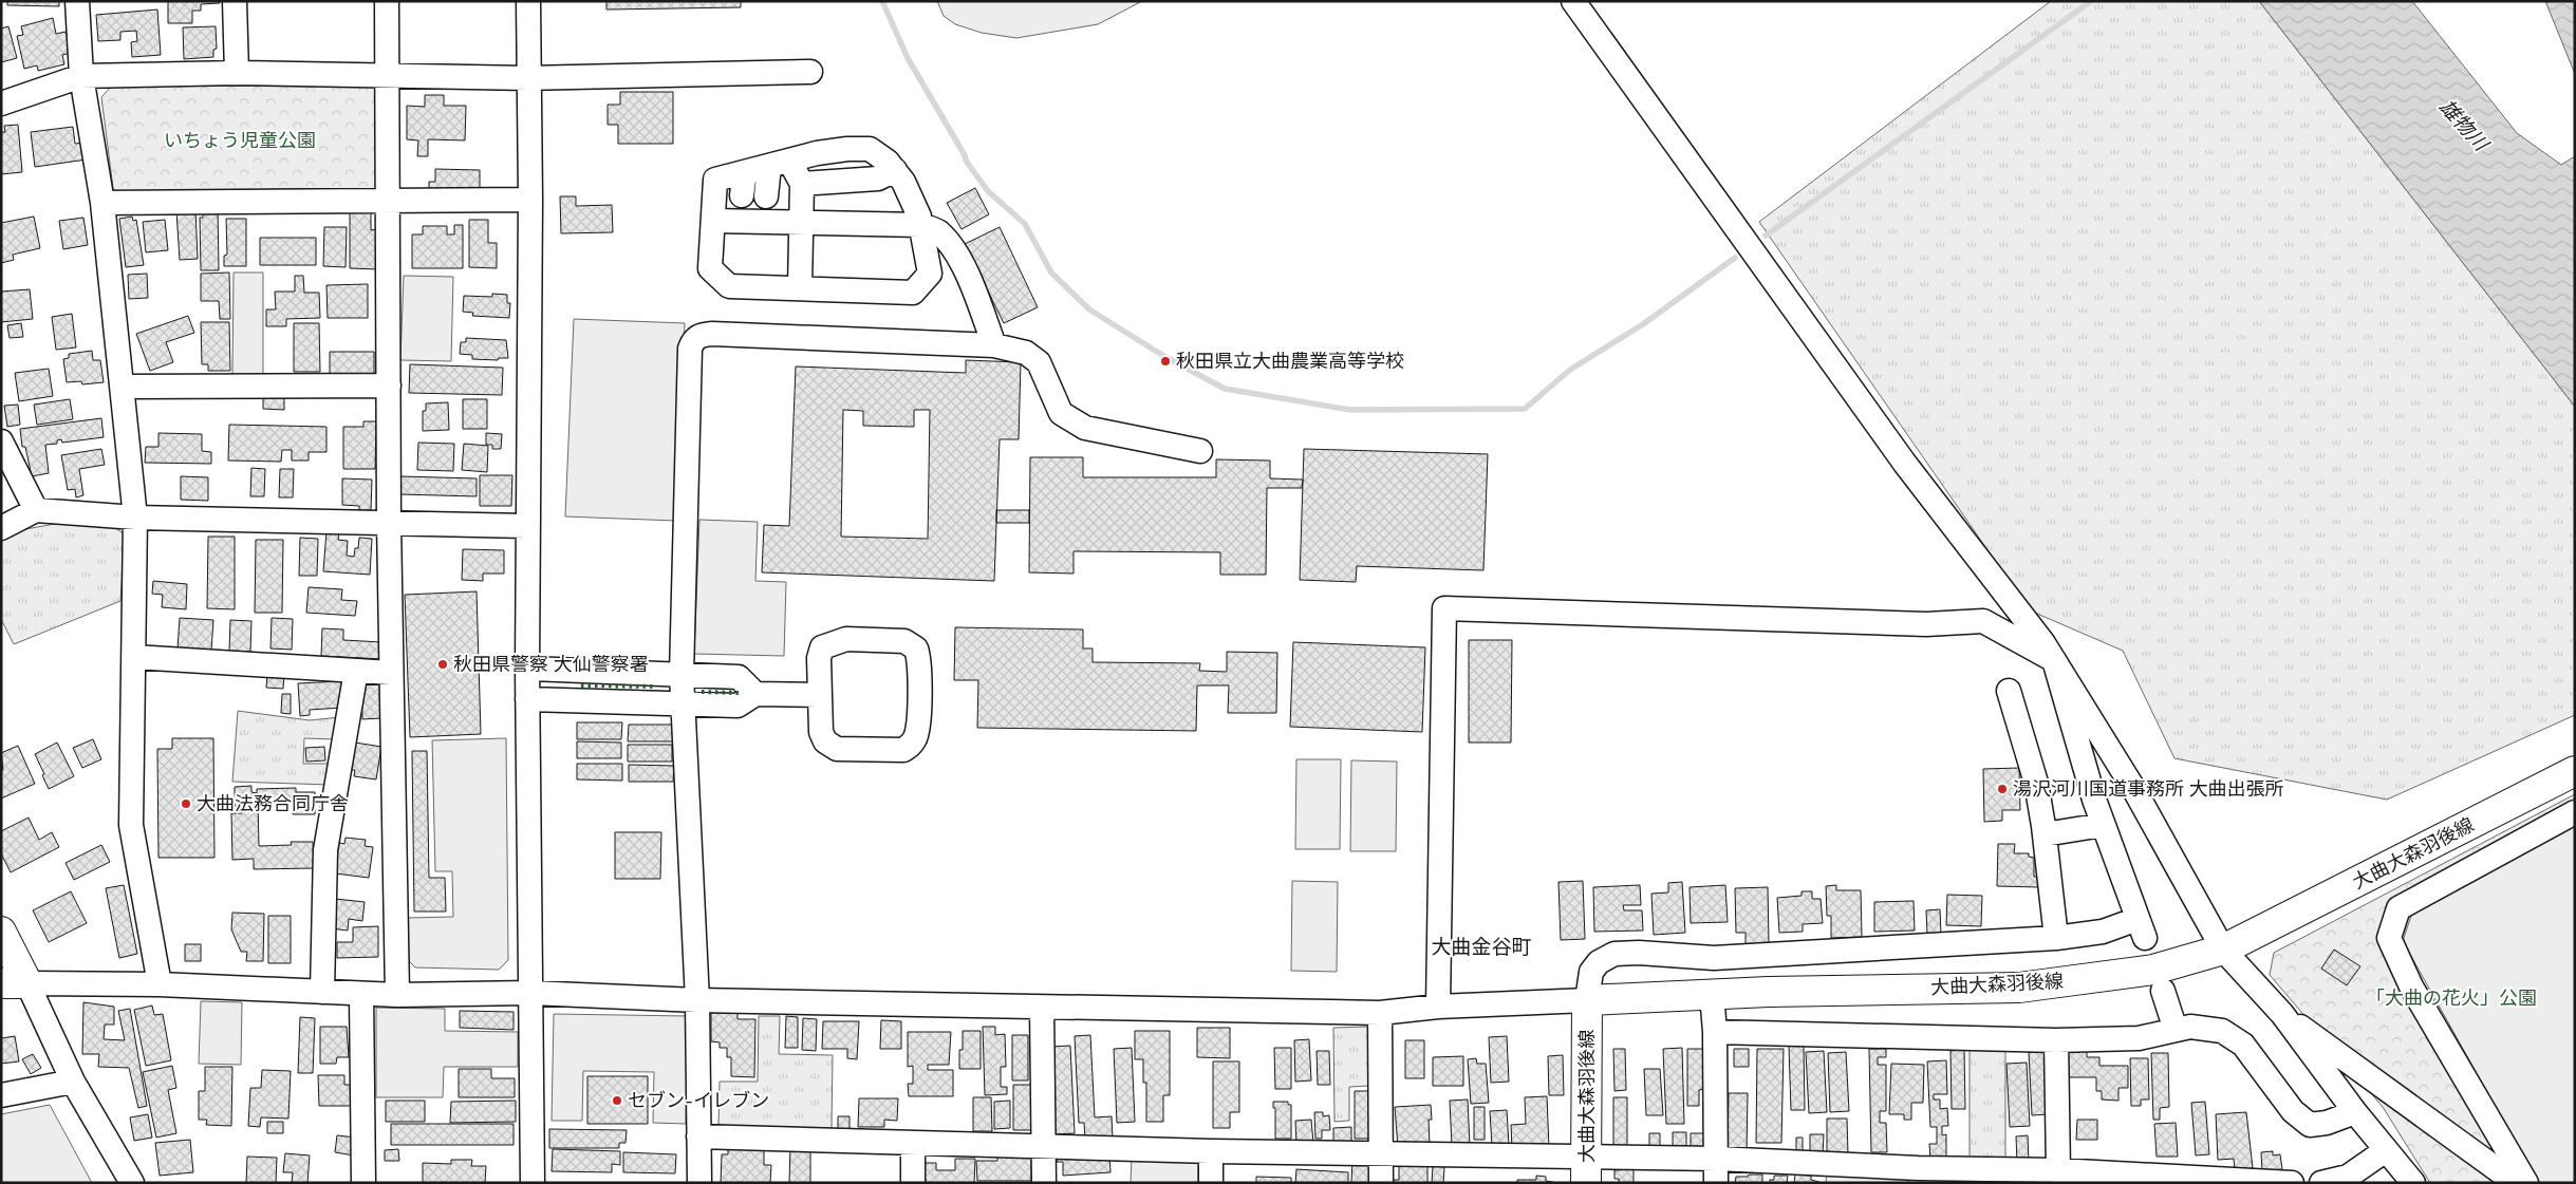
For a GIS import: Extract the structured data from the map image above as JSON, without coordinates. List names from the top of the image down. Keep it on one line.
{"streets":{"main road":["大曲大森羽後線"]},"districts":["大曲金谷町"],"water":["雄物川"],"parks":["いちょう児童公園","「大曲の花火」公園"],"places":["秋田県立大曲農業高等学校","秋田県警察 大仙警察署","湯沢河川国道事務所 大曲出張所","大曲法務合同庁舎","セブン-イレブン"]}
